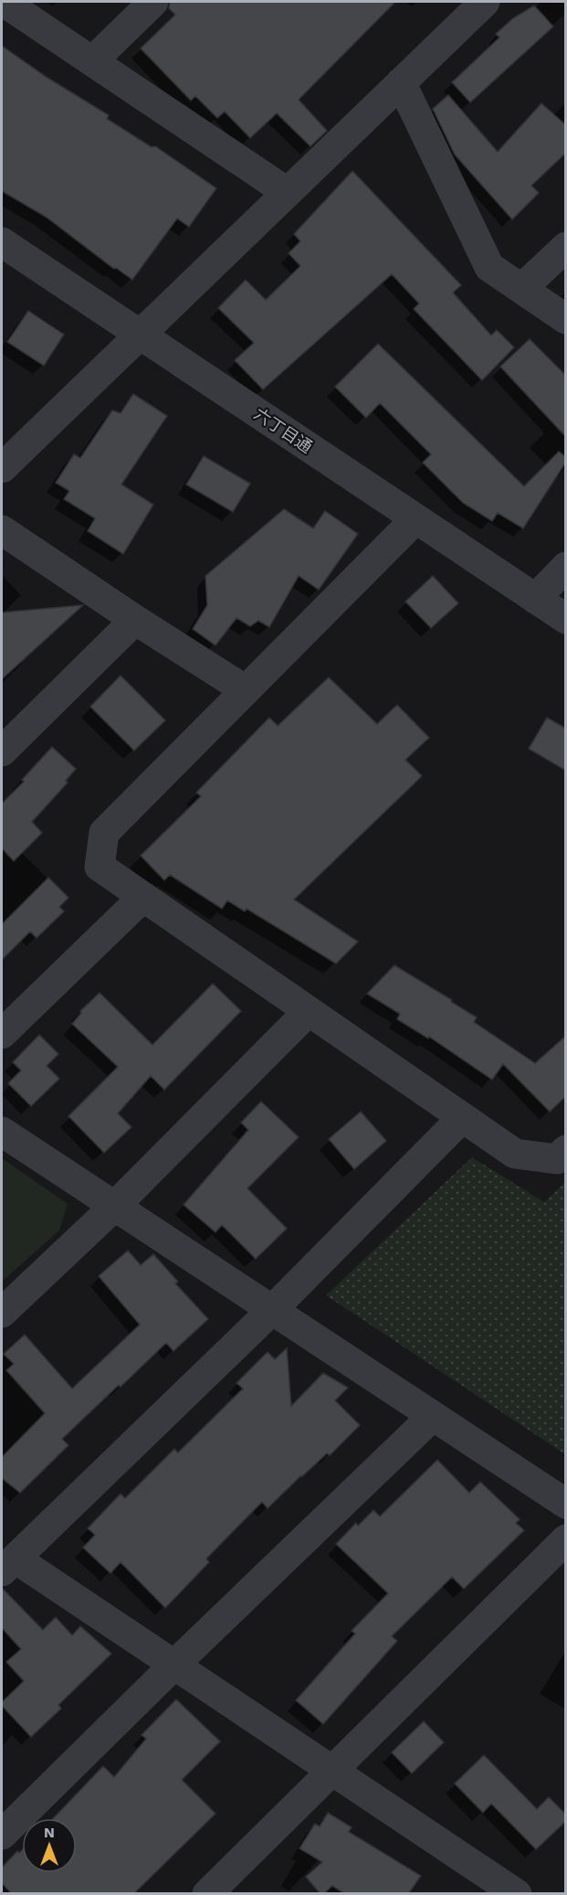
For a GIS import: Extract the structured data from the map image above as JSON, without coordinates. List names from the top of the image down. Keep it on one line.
{"streets":{"street":["六丁目通"]},"north":"top"}
